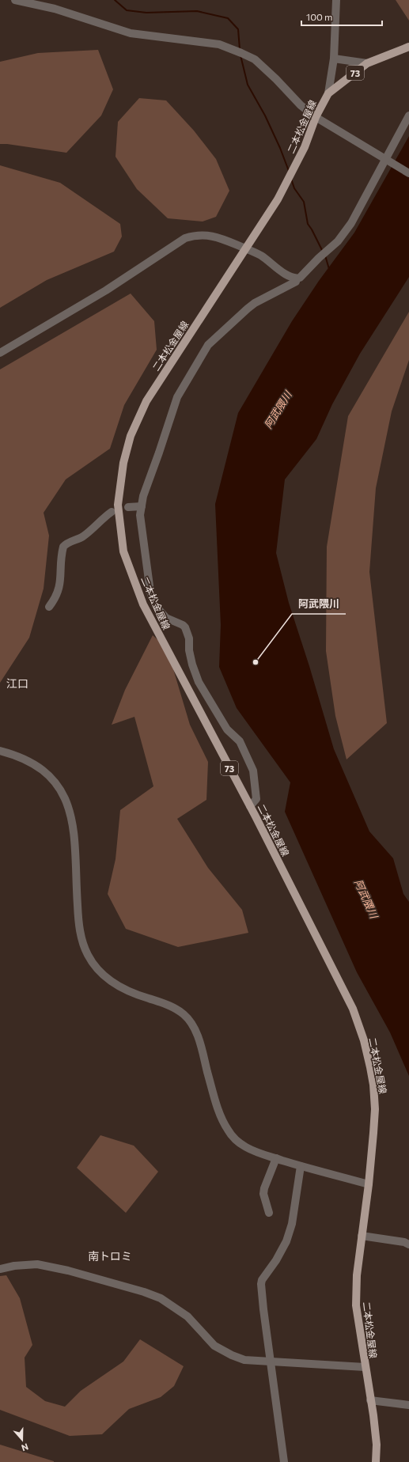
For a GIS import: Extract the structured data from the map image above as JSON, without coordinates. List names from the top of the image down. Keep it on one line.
{"streets":{"main road":["73","二本松金屋線"]},"districts":["江口","南トロミ"],"water":["阿武隈川"],"places":["阿武隈川"],"scale_bar":"100 m","north":"bottom"}
